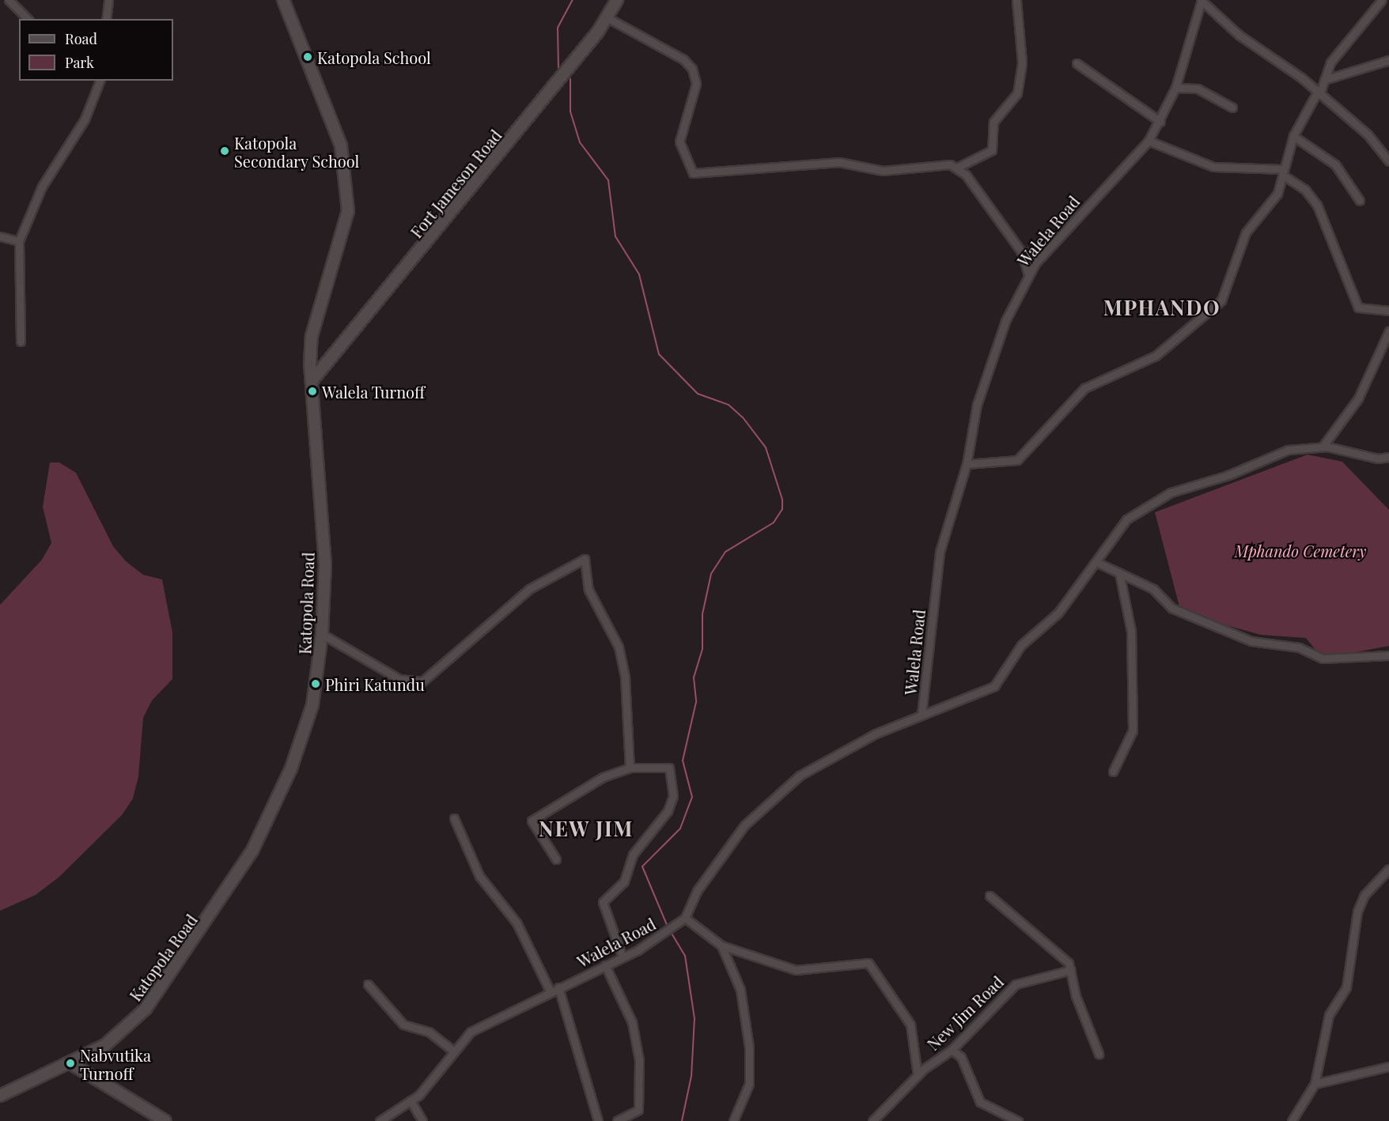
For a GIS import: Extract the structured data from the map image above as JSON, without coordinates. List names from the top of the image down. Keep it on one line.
{"streets":{"street":["Fort Jameson Road","Walela Road","Katopola Road","New Jim Road"]},"crossings":[["Fort Jameson Road","Katopola Road"]],"districts":["MPHANDO","NEW JIM"],"parks":["Mphando Cemetery"],"places":["Katopola School","Katopola Secondary School","Walela Turnoff","Phiri Katundu","Nabvutika Turnoff"],"legend":["Road","Park"]}
